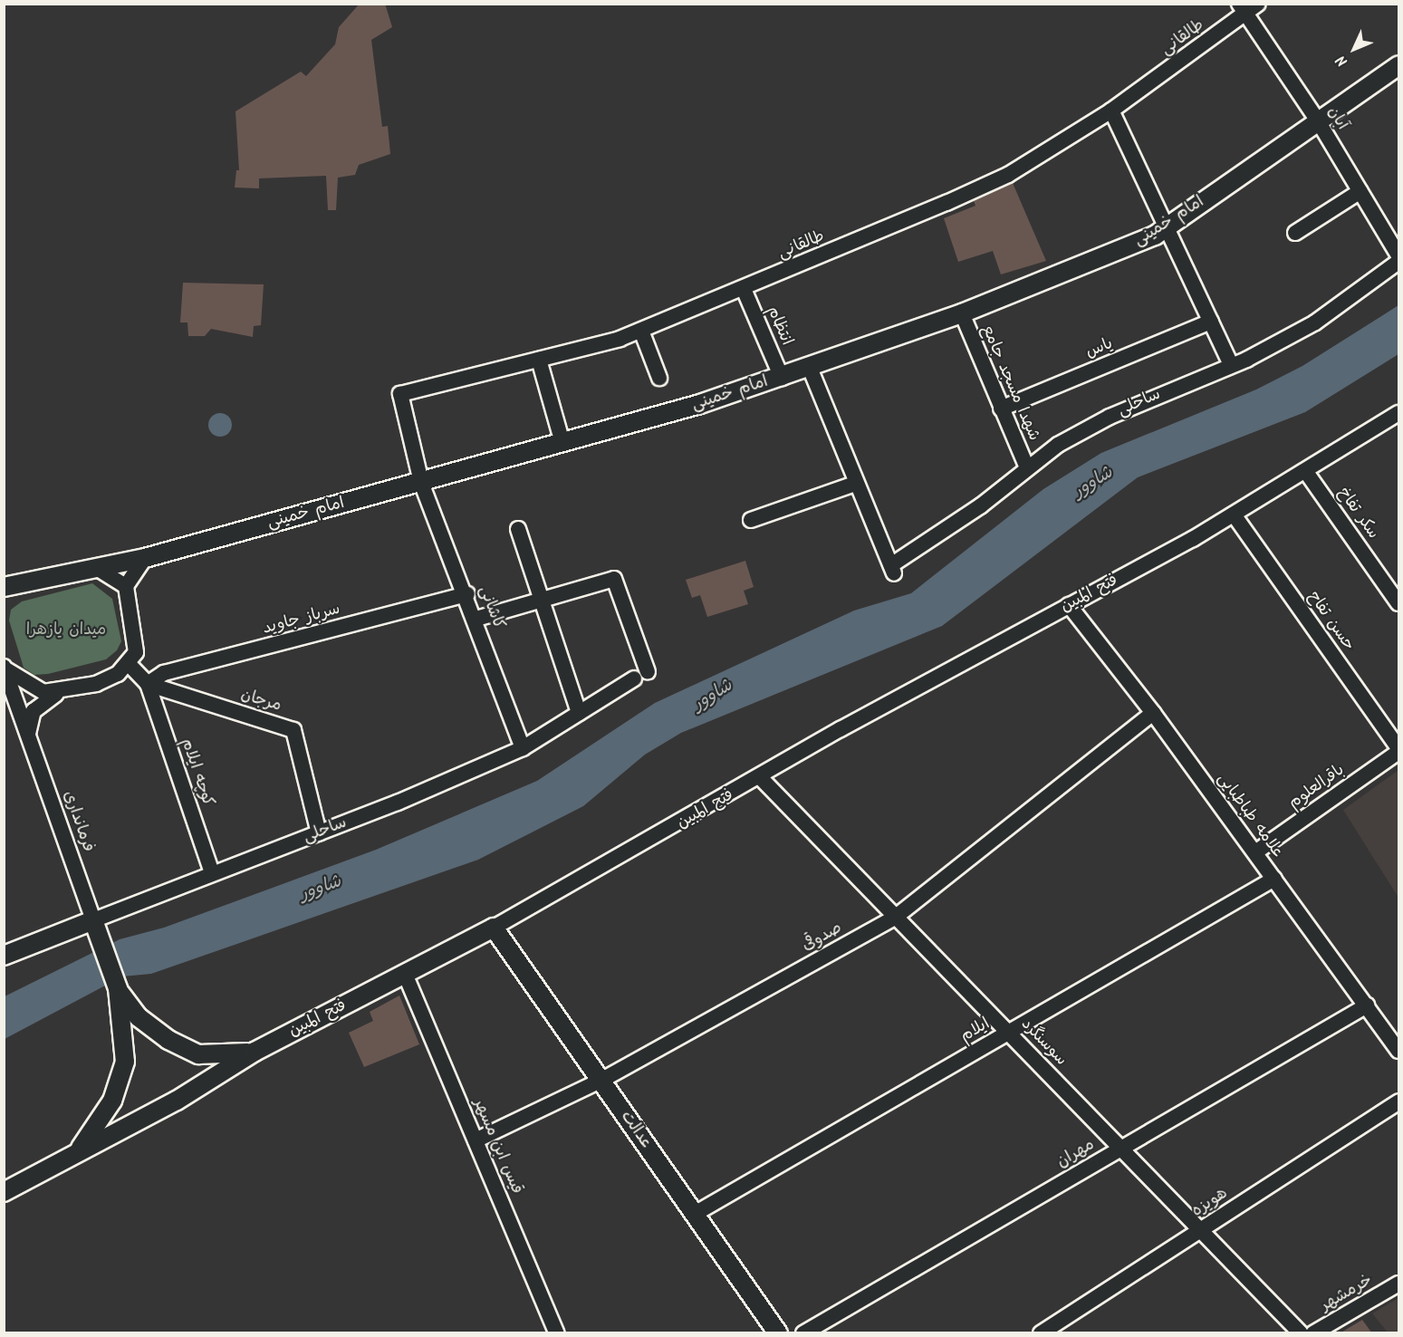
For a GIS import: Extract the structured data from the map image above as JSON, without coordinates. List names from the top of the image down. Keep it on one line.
{"streets":{"street":["طالقانی","آبان","امام خمینی","انتظام","یاس","شهدا مسجد جامع","ساحلی","سکر تفاخ","فتح المبین","کاشانی","سرباز جاوید","حسن تفاح","مرجان","کوچه ایلام","باقرالعلوم","علامه طباطبایی","فرمانداری","صدوقی","ایلام","سوسنگرد","عدالت","قیس ابن مسهر","مهران","هویزه","خرمشهر"]},"crossings":[["طالقانی","آبان"],["طالقانی","امام خمینی"],["طالقانی","انتظام"],["طالقانی","کاشانی"],["آبان","امام خمینی"],["امام خمینی","انتظام"],["امام خمینی","شهدا مسجد جامع"],["امام خمینی","کاشانی"],["یاس","شهدا مسجد جامع"],["شهدا مسجد جامع","ساحلی"],["ساحلی","کاشانی"],["ساحلی","مرجان"],["ساحلی","کوچه ایلام"],["ساحلی","فرمانداری"],["سکر تفاخ","فتح المبین"],["فتح المبین","حسن تفاح"],["فتح المبین","علامه طباطبایی"],["فتح المبین","سوسنگرد"],["فتح المبین","عدالت"],["فتح المبین","قیس ابن مسهر"],["کاشانی","سرباز جاوید"],["سرباز جاوید","مرجان"],["سرباز جاوید","کوچه ایلام"],["حسن تفاح","باقرالعلوم"],["مرجان","کوچه ایلام"],["باقرالعلوم","علامه طباطبایی"],["علامه طباطبایی","صدوقی"],["علامه طباطبایی","ایلام"],["علامه طباطبایی","مهران"],["صدوقی","سوسنگرد"],["صدوقی","عدالت"],["صدوقی","قیس ابن مسهر"],["ایلام","سوسنگرد"],["ایلام","عدالت"],["سوسنگرد","مهران"],["سوسنگرد","هویزه"]],"water":["شاوور"],"parks":["میدان یازهرا"],"north":"bottom left"}
